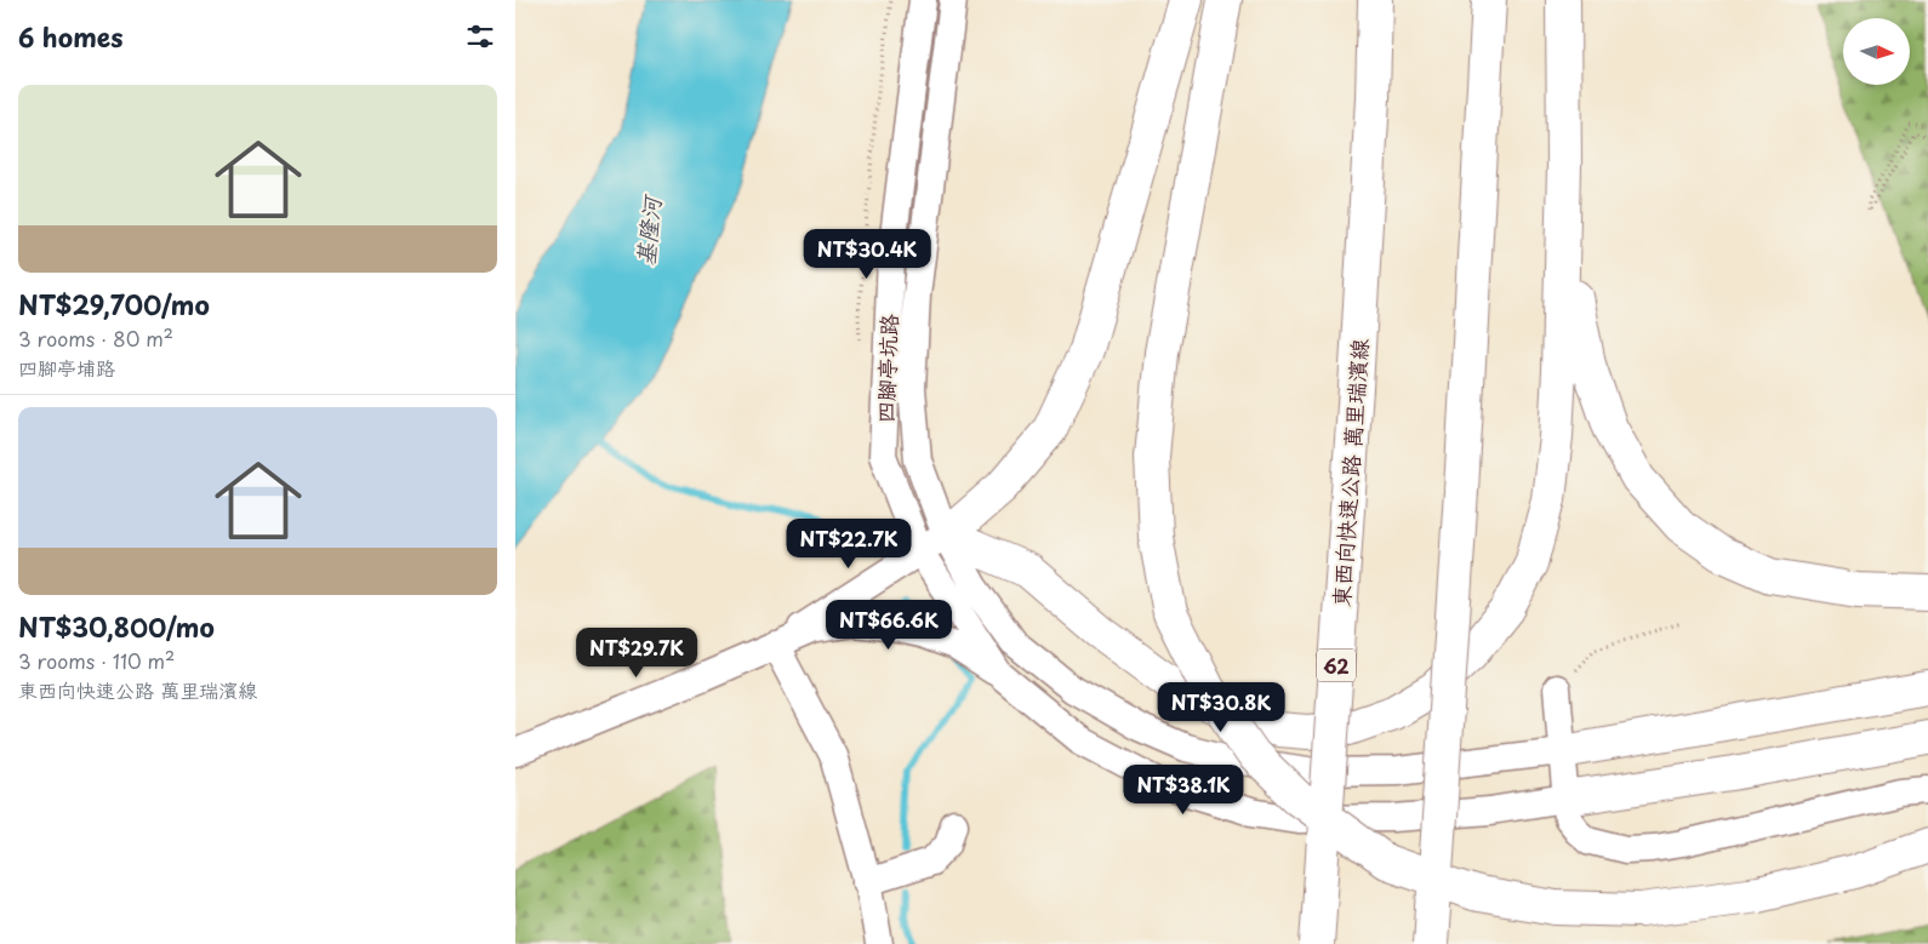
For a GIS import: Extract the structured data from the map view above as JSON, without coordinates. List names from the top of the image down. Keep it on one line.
{"streets":{"highway":["東西向快速公路 萬里瑞濱線","62"],"street":["四腳亭坑路"]},"water":["基隆河"],"north":"right","page":{"heading":"6 homes","list":[{"name":"NT$29,700/mo","note":"3 rooms · 80 m² · 四腳亭埔路"},{"name":"NT$30,800/mo","note":"3 rooms · 110 m² · 東西向快速公路 萬里瑞濱線"}],"price":["NT$30.4K","NT$22.7K","NT$66.6K","NT$29.7K","NT$30.8K","NT$38.1K"]}}
